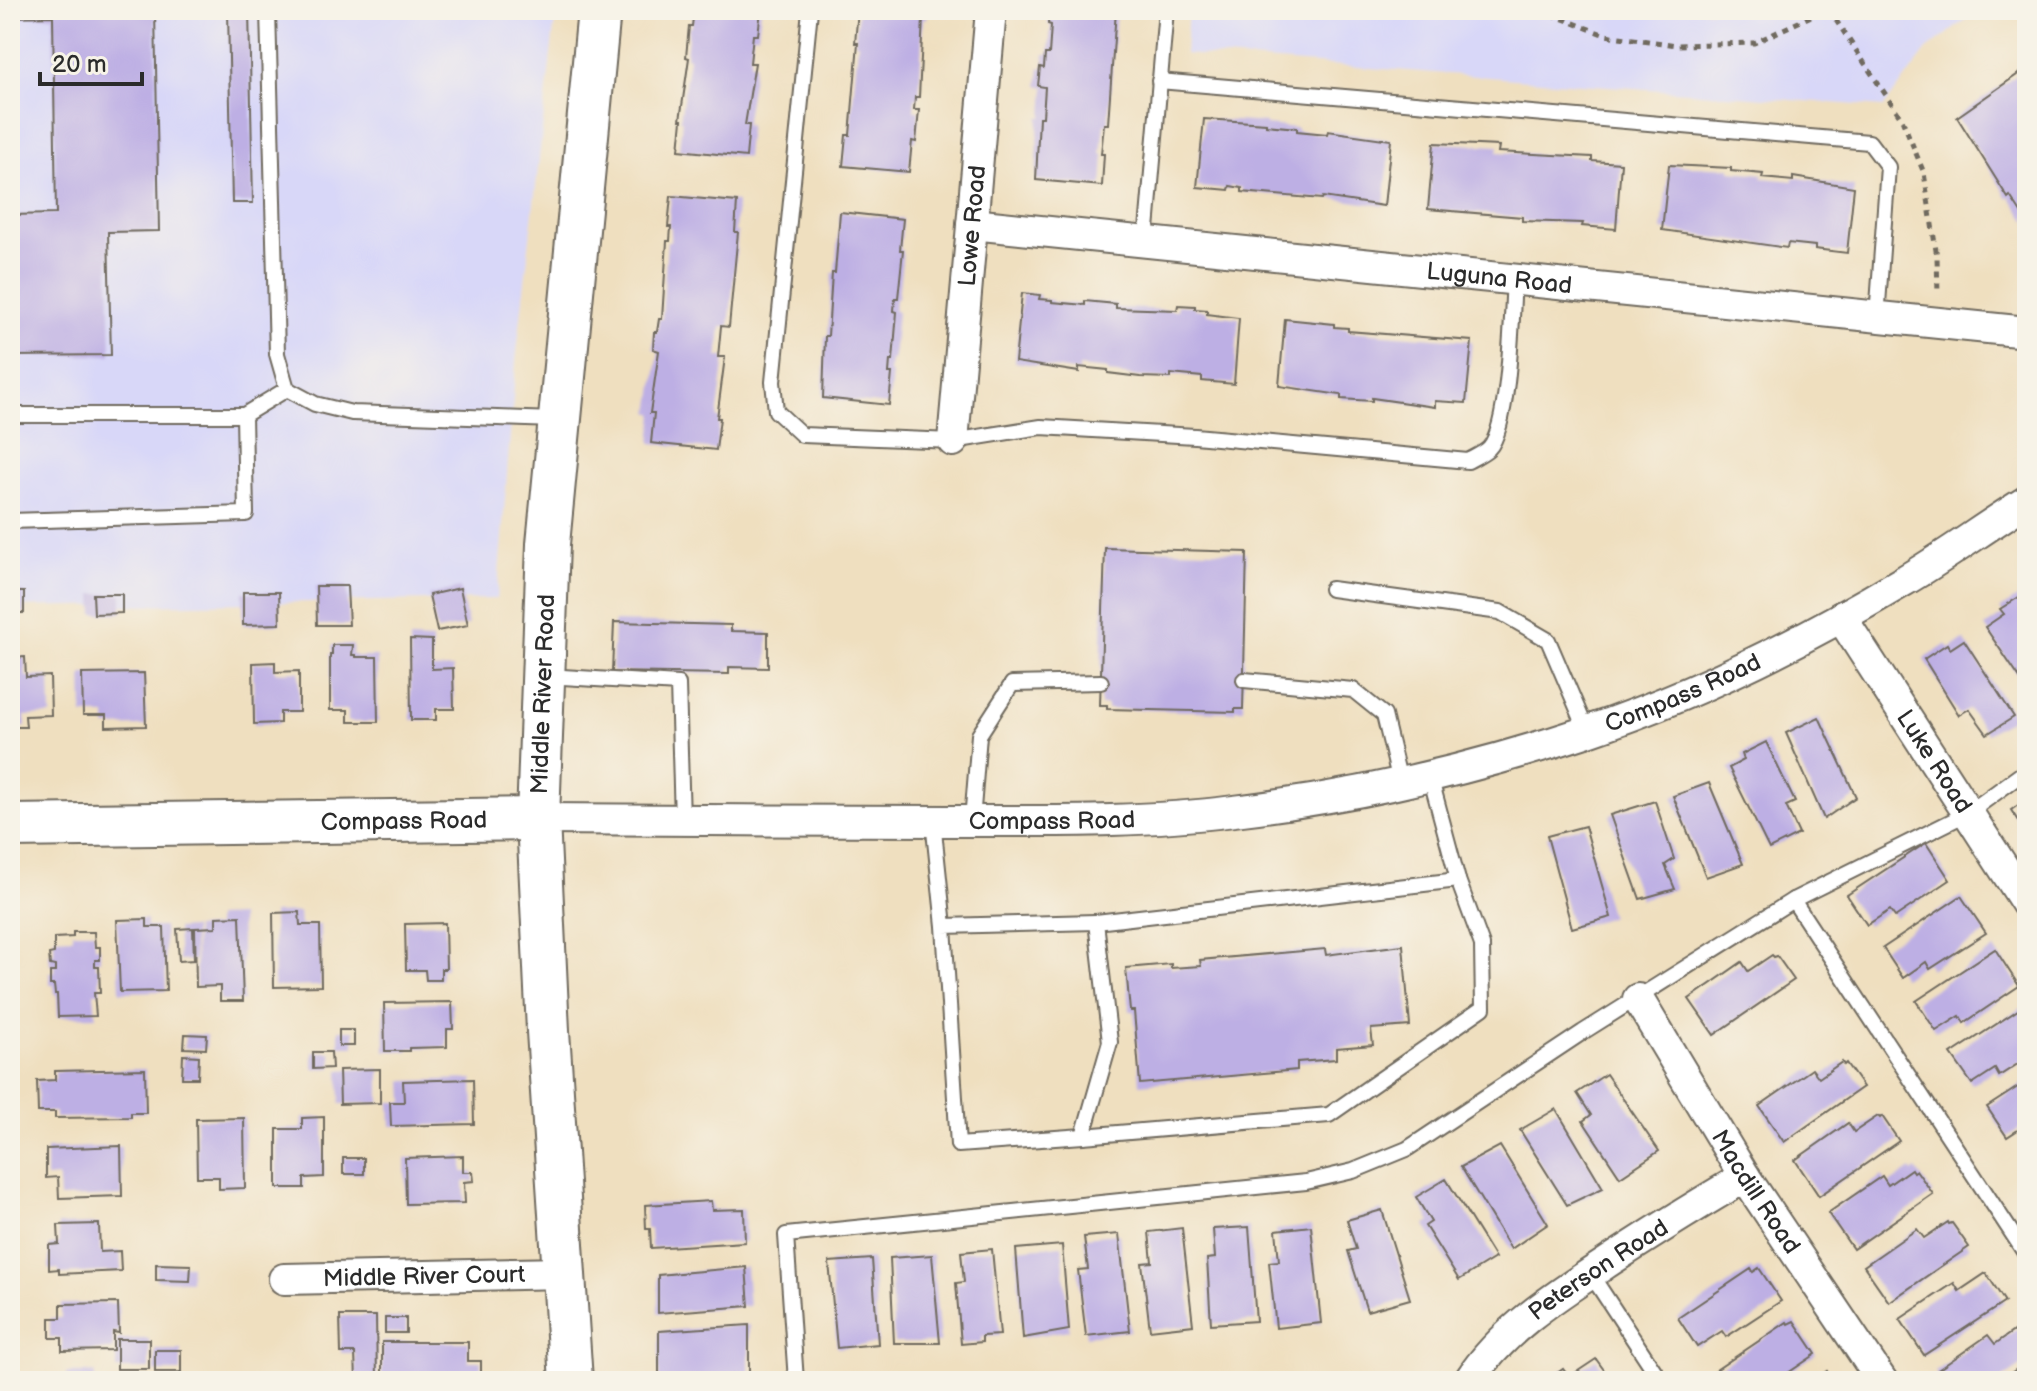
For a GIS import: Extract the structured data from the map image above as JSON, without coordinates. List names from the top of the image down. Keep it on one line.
{"streets":{"street":["Lowe Road","Luguna Road","Compass Road","Middle River Road","Luke Road","Macdill Road","Peterson Road","Middle River Court"]},"crossings":[["Lowe Road","Luguna Road"],["Compass Road","Middle River Road"],["Compass Road","Luke Road"],["Middle River Road","Middle River Court"],["Macdill Road","Peterson Road"]],"scale_bar":"20 m"}
